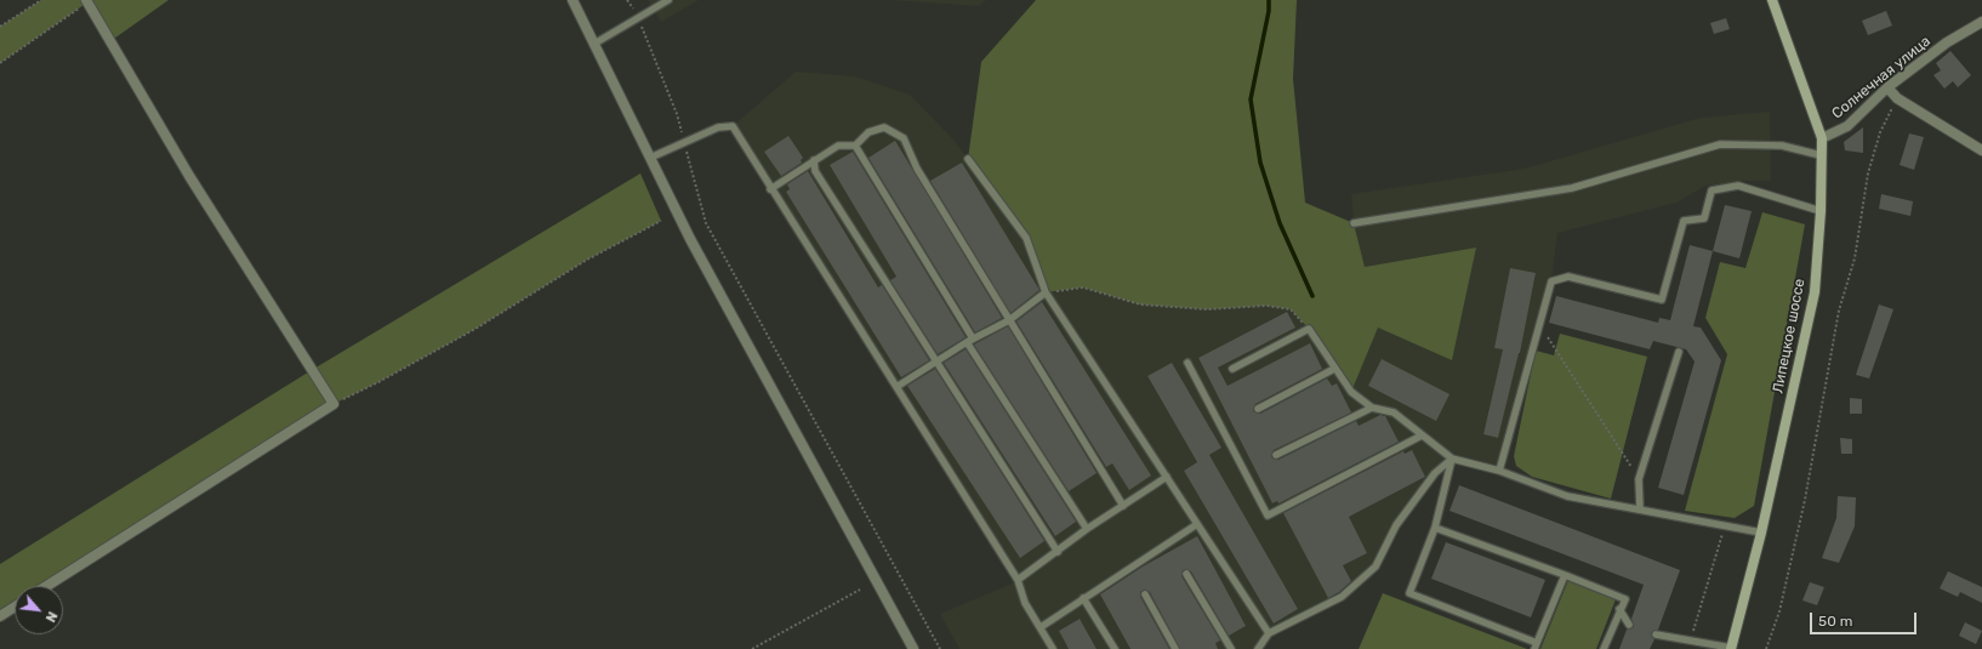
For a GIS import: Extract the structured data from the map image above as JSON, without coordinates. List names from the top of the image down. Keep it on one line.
{"streets":{"main road":["Липецкое шоссе"],"street":["Солнечная улица"]},"crossings":[["Солнечная улица","Липецкое шоссе"]],"scale_bar":"50 m","north":"bottom right"}
